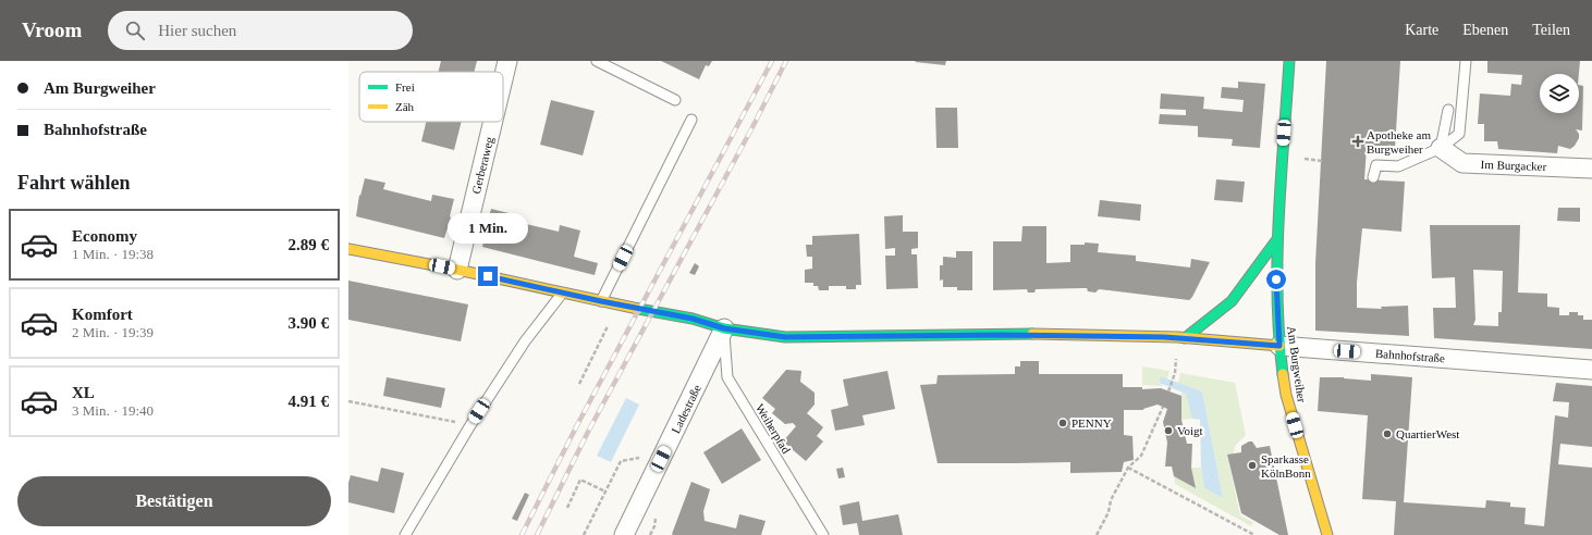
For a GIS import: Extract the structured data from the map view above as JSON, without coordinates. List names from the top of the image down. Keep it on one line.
{"streets":{"street":["Gerberaweg","Im Burgacker","Bahnhofstraße","Am Burgweiher","Ladestraße"],"lane":["Weiherpfad"]},"crossings":[["Gerberaweg","Bahnhofstraße"],["Bahnhofstraße","Am Burgweiher"],["Bahnhofstraße","Ladestraße"],["Bahnhofstraße","Weiherpfad"],["Ladestraße","Weiherpfad"]],"places":{"health":["Apotheke am Burgweiher"],"other":["PENNY","Voigt","QuartierWest","Sparkasse KölnBonn"]},"legend":["Frei","Zäh"],"page":{"header":"Vroom","search":"Hier suchen","nav":["Karte","Ebenen","Teilen"],"banner":["Am Burgweiher","Bahnhofstraße"],"heading":"Fahrt wählen","list":[{"name":"Economy","note":"1 Min. · 19:38","value":"2.89 €"},{"name":"Komfort","note":"2 Min. · 19:39","value":"3.90 €"},{"name":"XL","note":"3 Min. · 19:40","value":"4.91 €"}],"bubble":"1 Min.","buttons":"Bestätigen"}}
